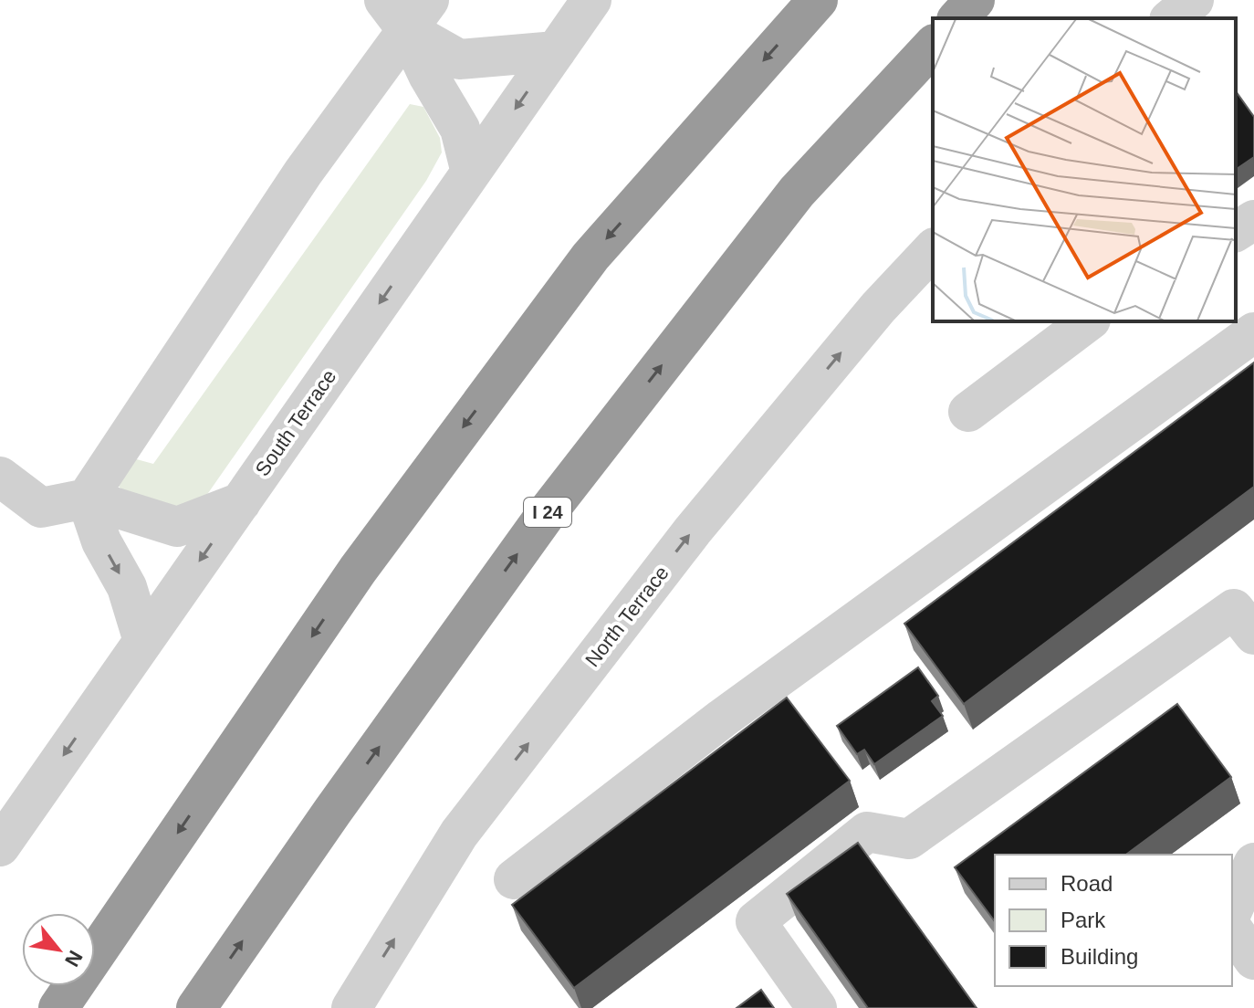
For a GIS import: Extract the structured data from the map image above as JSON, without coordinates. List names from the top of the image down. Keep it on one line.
{"streets":{"highway":["I 24"],"street":["South Terrace","North Terrace"]},"legend":["Road","Park","Building"],"north":"bottom right"}
